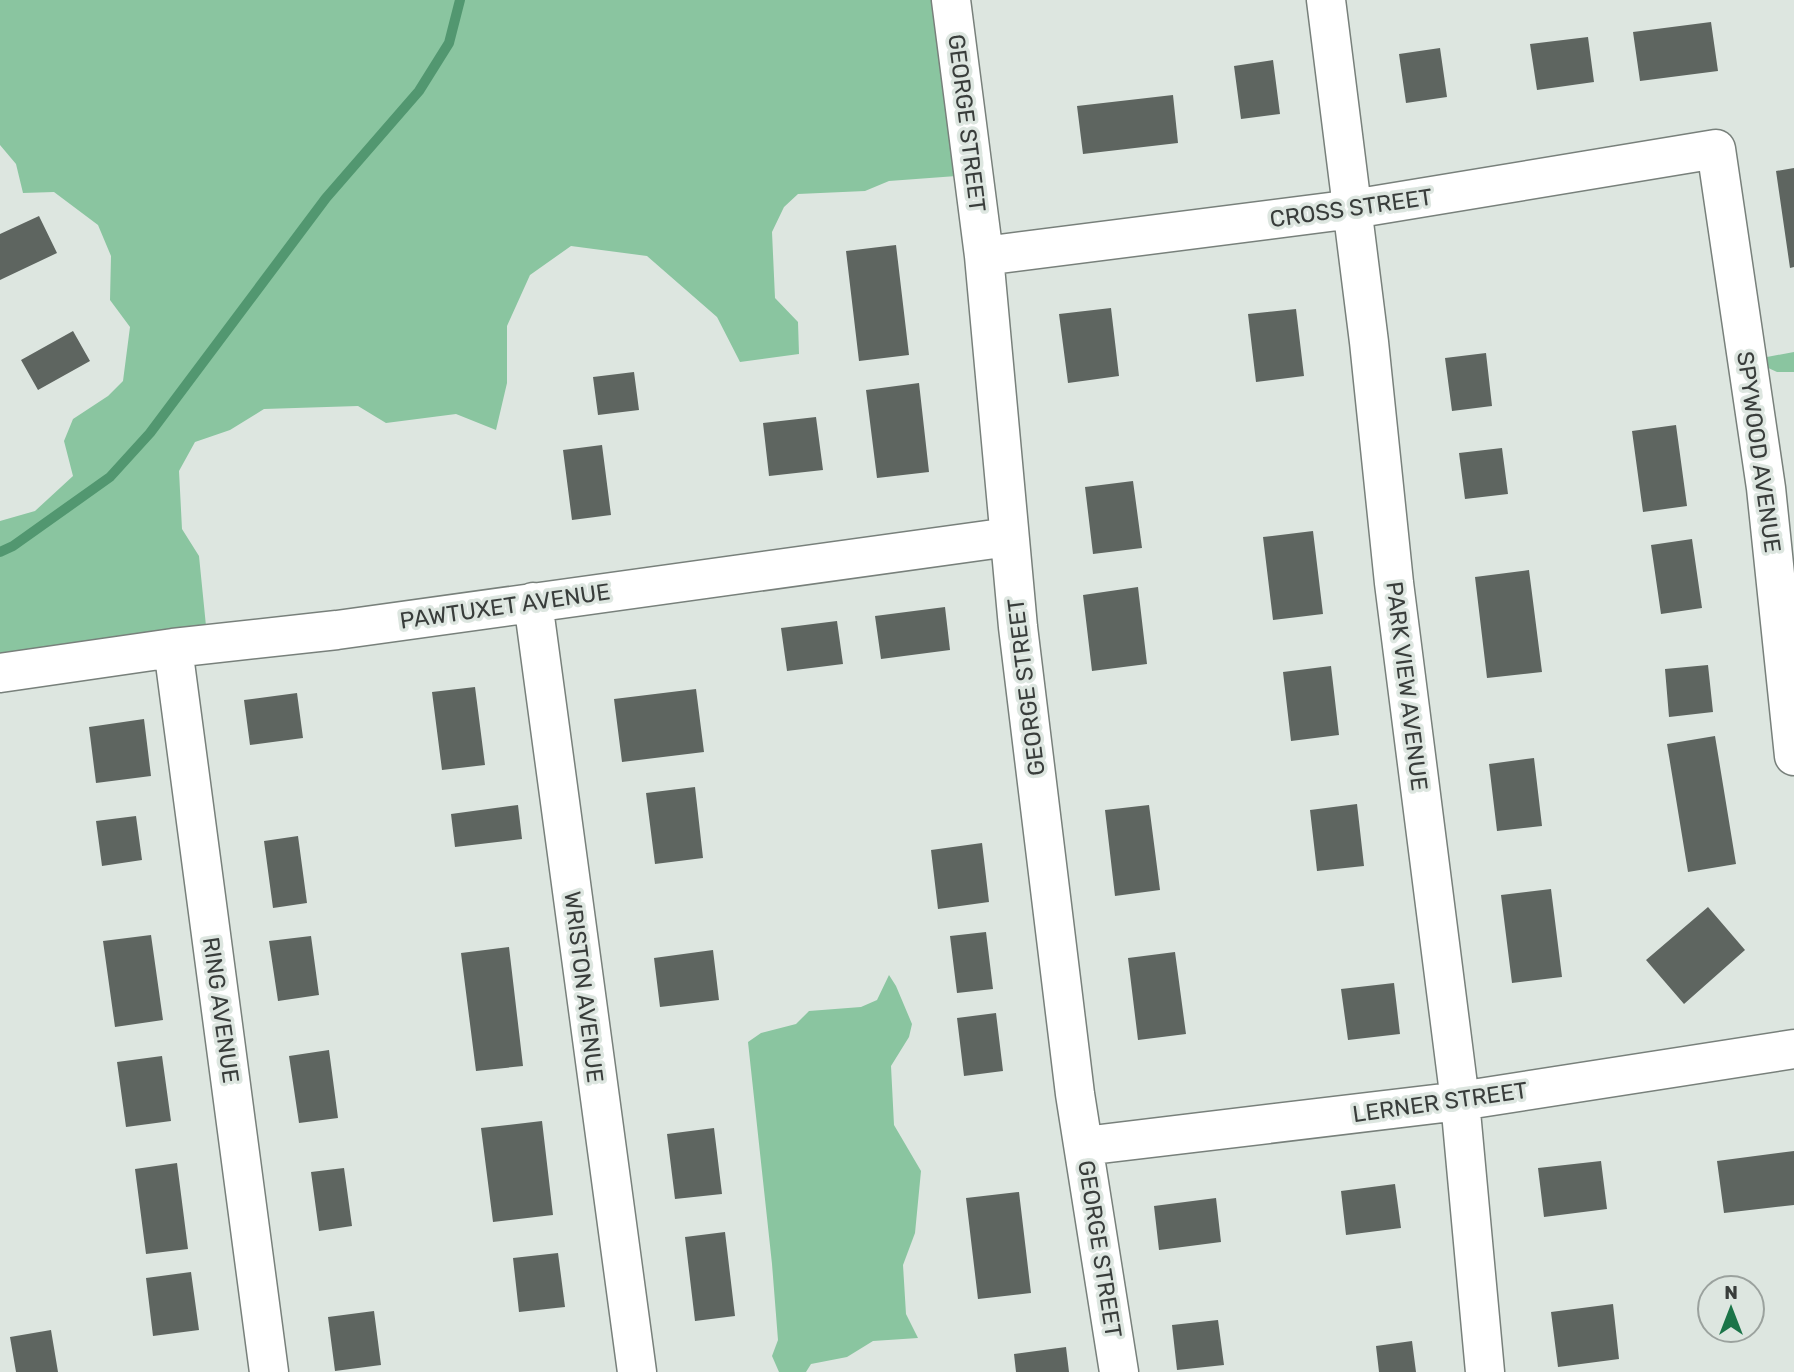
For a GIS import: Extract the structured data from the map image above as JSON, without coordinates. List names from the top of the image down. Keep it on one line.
{"streets":{"street":["GEORGE STREET","CROSS STREET","SPYWOOD AVENUE","PAWTUXET AVENUE","PARK VIEW AVENUE","WRISTON AVENUE","RING AVENUE","LERNER STREET"]},"crossings":[["GEORGE STREET","CROSS STREET"],["GEORGE STREET","PAWTUXET AVENUE"],["GEORGE STREET","LERNER STREET"],["CROSS STREET","SPYWOOD AVENUE"],["CROSS STREET","PARK VIEW AVENUE"],["PAWTUXET AVENUE","WRISTON AVENUE"],["PAWTUXET AVENUE","RING AVENUE"],["PARK VIEW AVENUE","LERNER STREET"]],"north":"top"}
